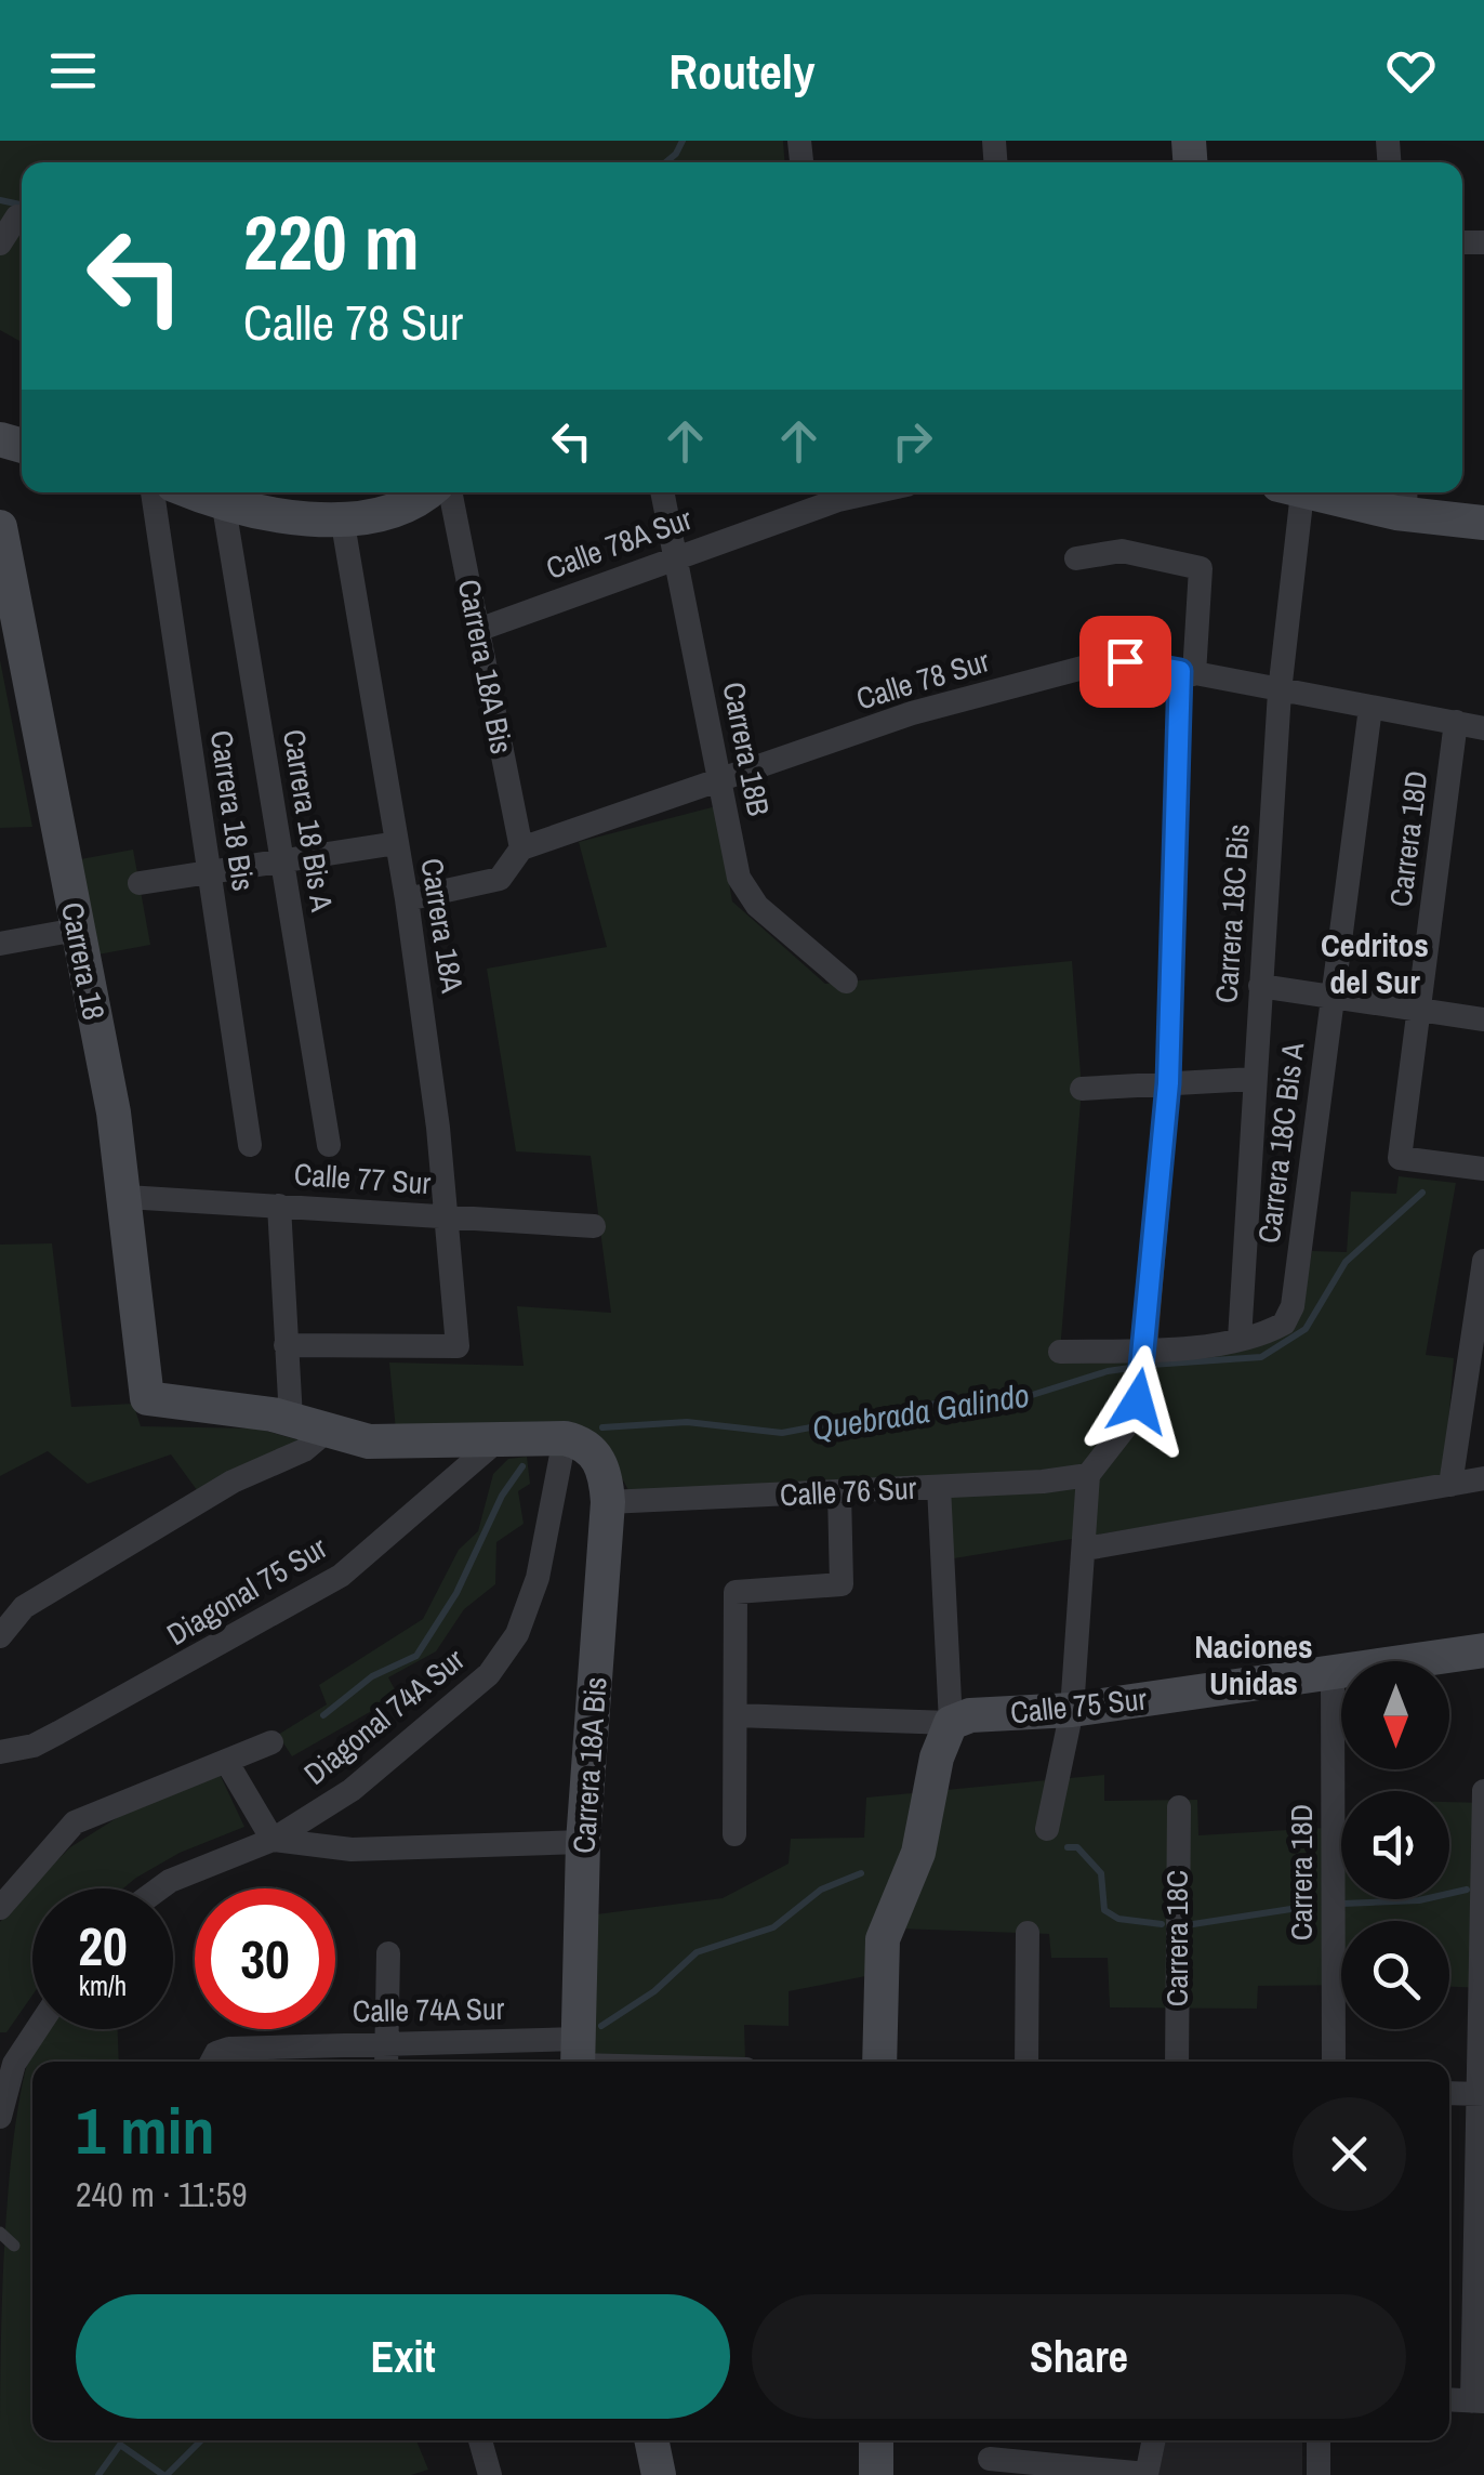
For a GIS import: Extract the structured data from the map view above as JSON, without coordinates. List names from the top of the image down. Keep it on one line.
{"streets":{"street":["Calle 78A Sur","Carrera 18A Bis","Calle 78 Sur","Carrera 18B","Carrera 18 Bis","Carrera 18 Bis A","Carrera 18D","Carrera 18C Bis","Carrera 18A","Carrera 18","Carrera 18C Bis A","Calle 77 Sur","Calle 76 Sur","Diagonal 75 Sur","Calle 75 Sur","Diagonal 74A Sur","Carrera 18C","Calle 74A Sur"]},"crossings":[["Calle 78A Sur","Carrera 18A Bis"],["Calle 78A Sur","Carrera 18B"],["Carrera 18A Bis","Calle 78 Sur"],["Carrera 18A Bis","Calle 76 Sur"],["Carrera 18A Bis","Diagonal 74A Sur"],["Carrera 18A Bis","Calle 74A Sur"],["Calle 78 Sur","Carrera 18B"],["Calle 78 Sur","Carrera 18D"],["Calle 78 Sur","Carrera 18C Bis"],["Calle 78 Sur","Carrera 18A"],["Calle 78 Sur","Carrera 18C Bis A"],["Carrera 18D","Calle 75 Sur"],["Carrera 18C Bis","Carrera 18C Bis A"],["Carrera 18A","Calle 77 Sur"],["Carrera 18","Calle 77 Sur"]],"districts":["Cedritos del Sur","Naciones Unidas"],"water":["Quebrada Galindo"],"north":"bottom","page":{"header":"Routely","turn":["220 m","Calle 78 Sur"],"speed":"20 km/h","limit":"30","heading":["1 min","240 m · 11:59"],"buttons":["Exit","Share"]}}
